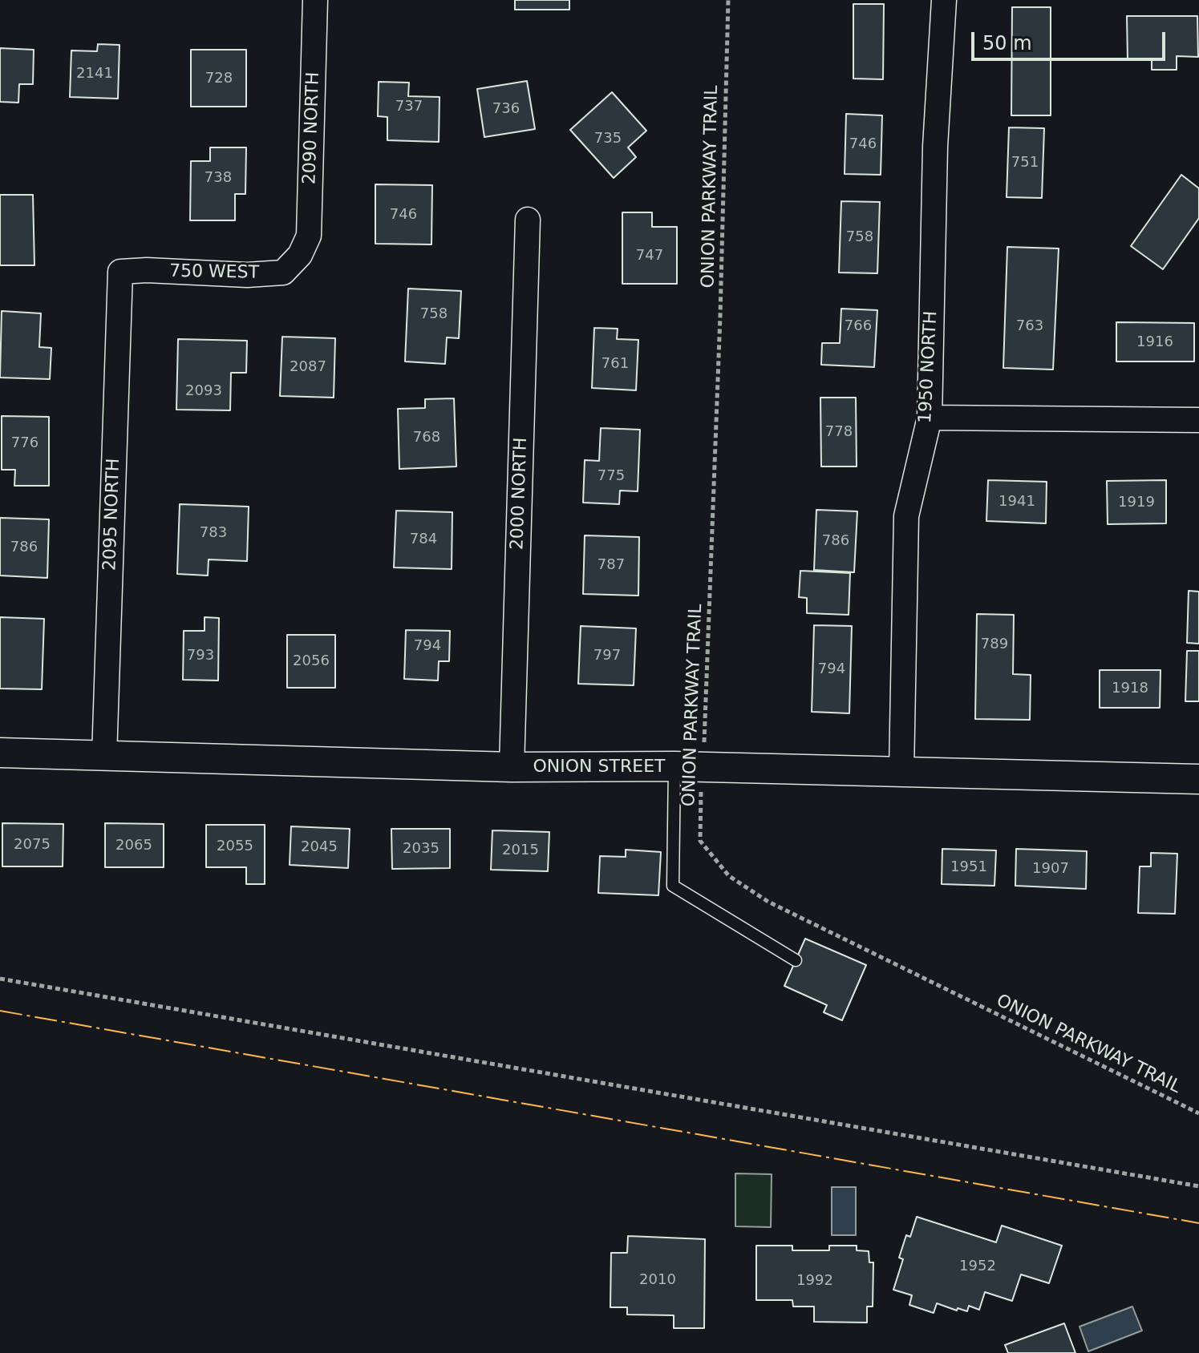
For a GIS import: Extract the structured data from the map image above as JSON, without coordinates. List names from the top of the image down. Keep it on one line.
{"streets":{"street":["2090 NORTH","750 WEST","1950 NORTH","2000 NORTH","2095 NORTH","ONION STREET"],"path":["ONION PARKWAY TRAIL"]},"crossings":[["2090 NORTH","750 WEST"],["ONION PARKWAY TRAIL","ONION STREET"],["750 WEST","2095 NORTH"],["1950 NORTH","ONION STREET"],["2000 NORTH","ONION STREET"],["2095 NORTH","ONION STREET"]],"house_numbers":["2141","728","737","736","735","746","751","738","746","758","747","758","766","763","1916","761","2087","2093","778","768","776","775","1941","1919","783","784","786","786","787","789","794","793","797","2056","794","1918","2075","2065","2055","2045","2035","2015","1951","1907","1952","2010","1992"],"scale_bar":"50 m"}
